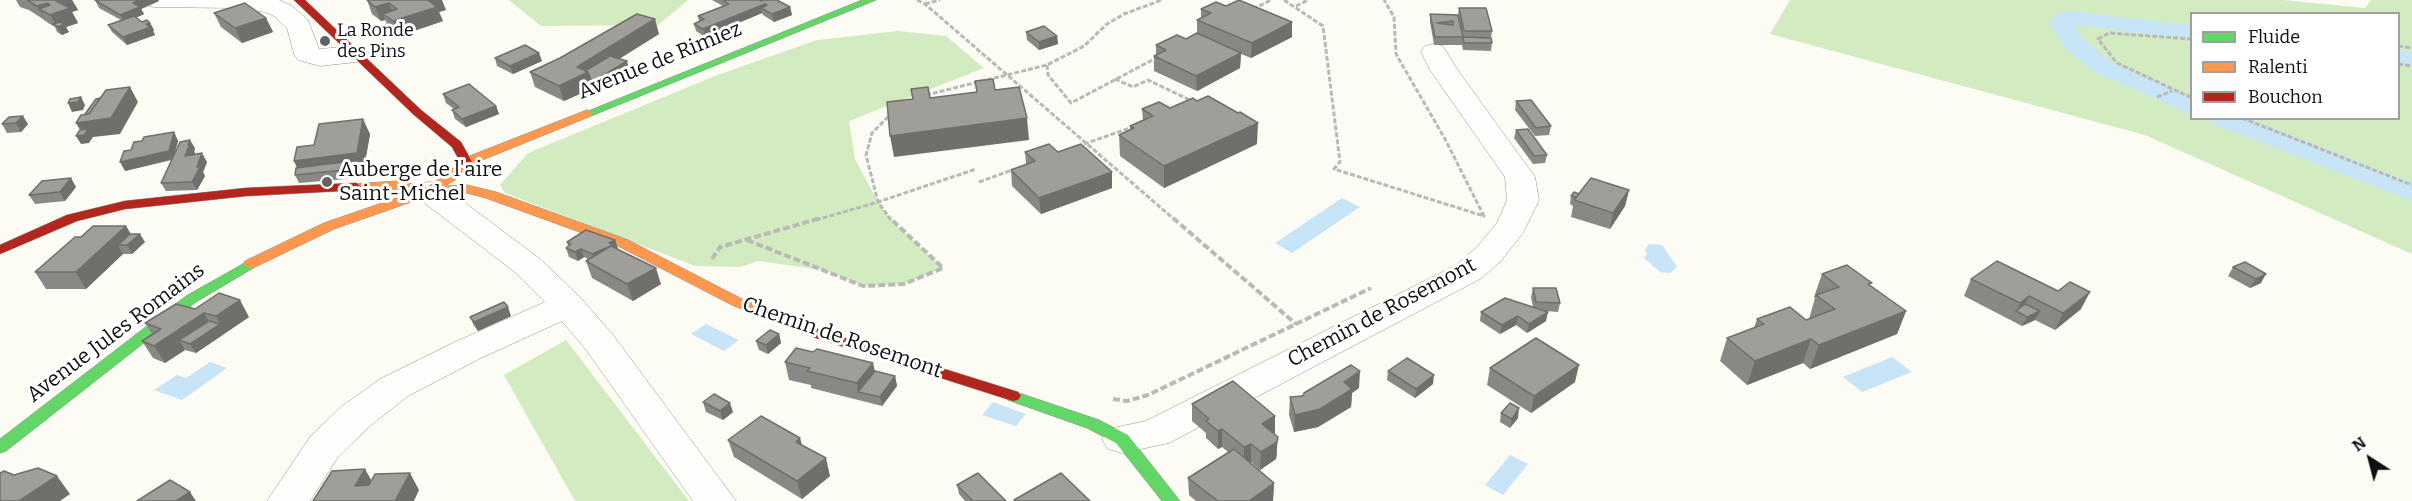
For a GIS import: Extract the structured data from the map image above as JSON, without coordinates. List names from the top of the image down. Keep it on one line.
{"streets":{"street":["Avenue de Rimiez","Chemin de Rosemont","Avenue Jules Romains"]},"crossings":[["Avenue de Rimiez","Chemin de Rosemont"],["Avenue de Rimiez","Avenue Jules Romains"],["Chemin de Rosemont","Avenue Jules Romains"]],"places":["La Ronde des Pins","Auberge de l'aire Saint-Michel"],"legend":["Fluide","Ralenti","Bouchon"],"north":"top left"}
